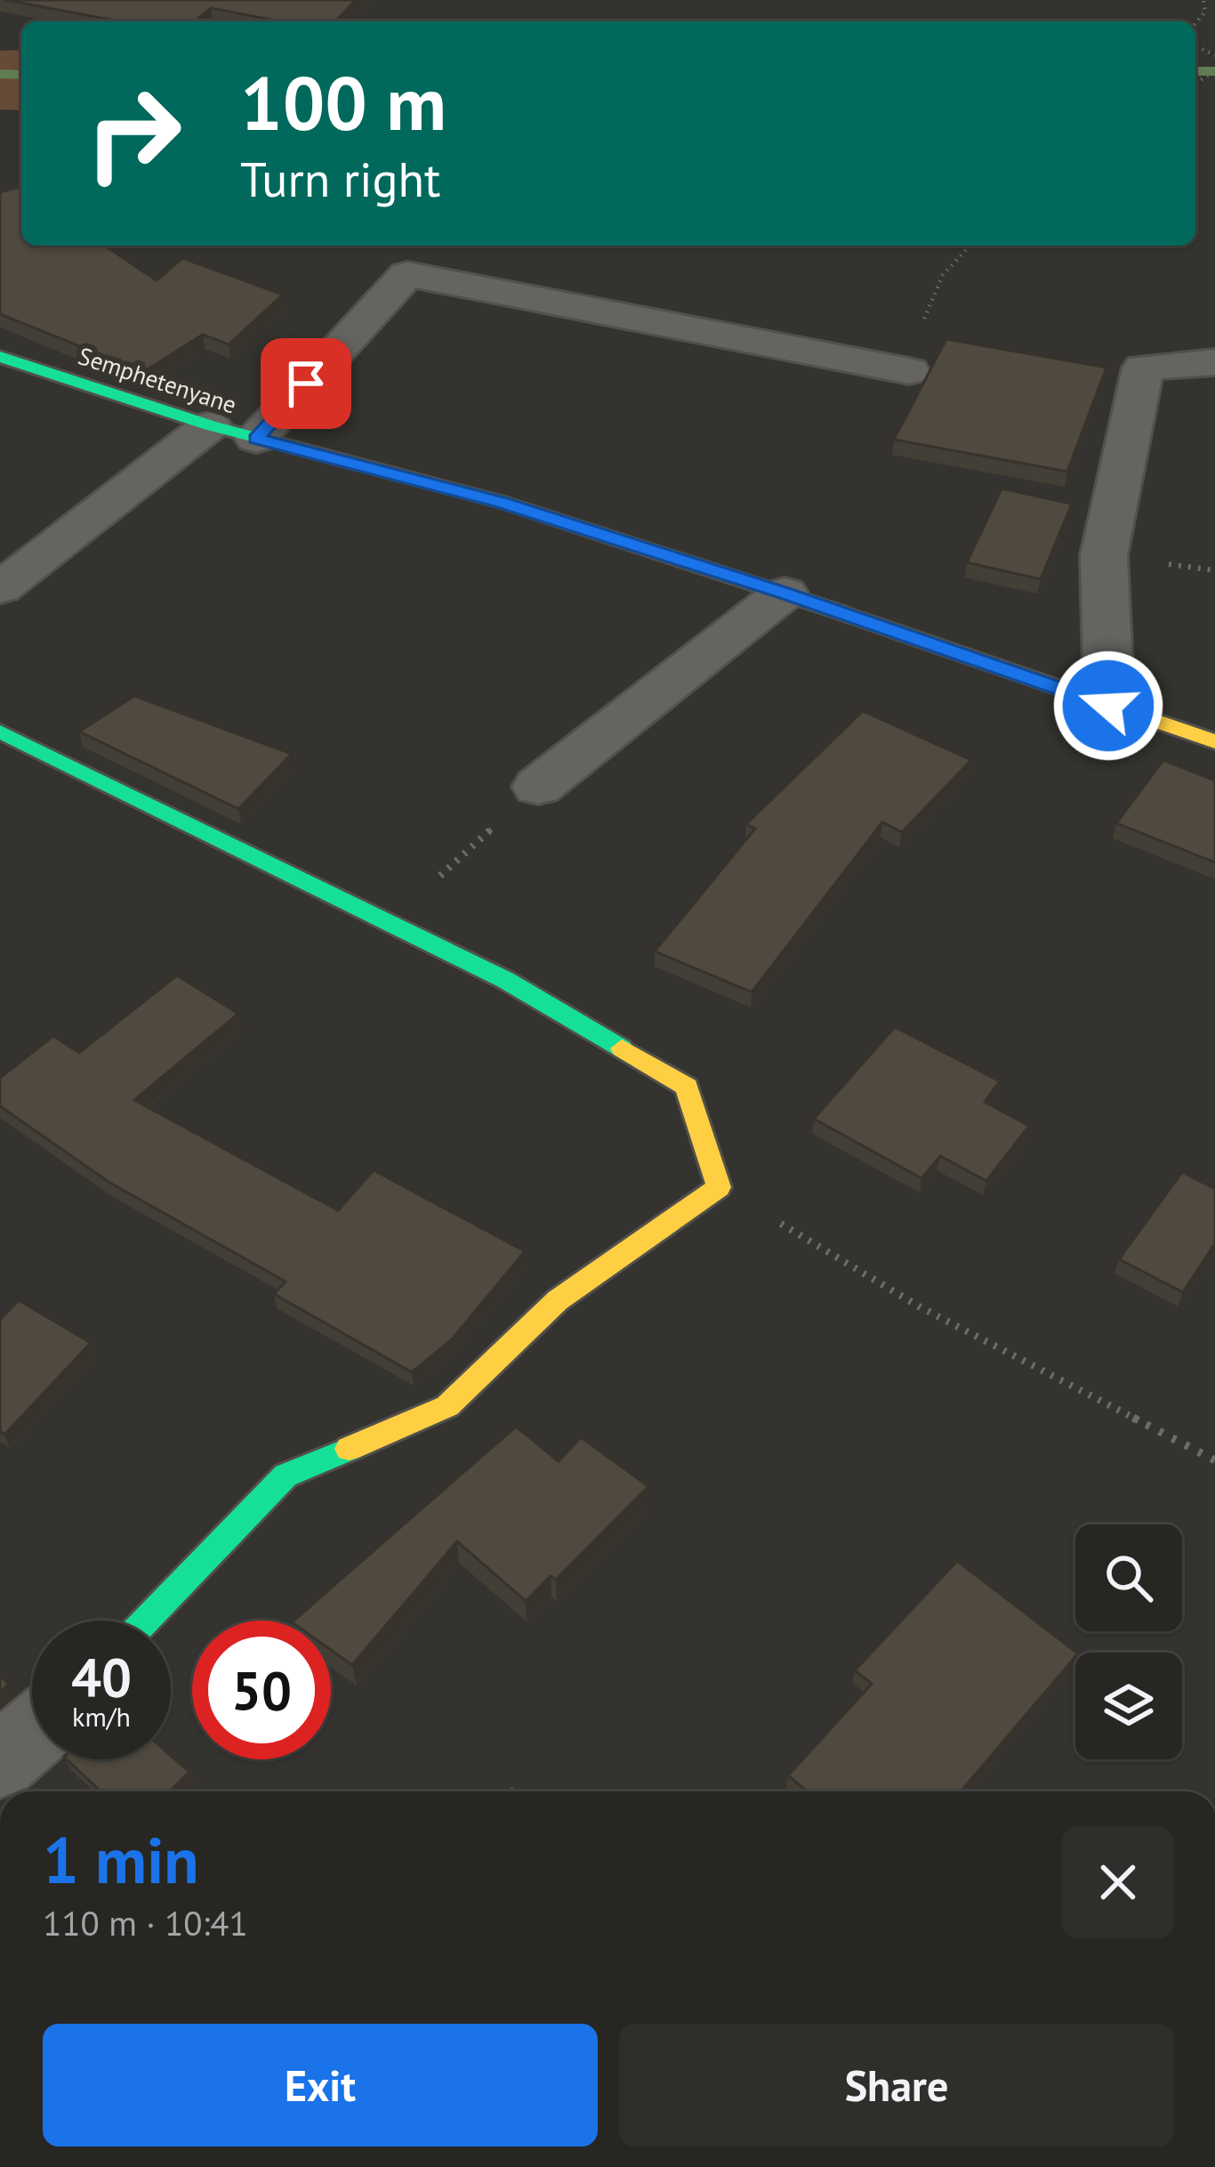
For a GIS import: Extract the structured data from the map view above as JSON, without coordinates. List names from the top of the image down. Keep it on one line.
{"streets":{"main road":["Semphetenyane"]},"page":{"turn":["100 m","Turn right"],"speed":"40 km/h","limit":"50","heading":["1 min","110 m · 10:41"],"buttons":["Exit","Share"]}}
